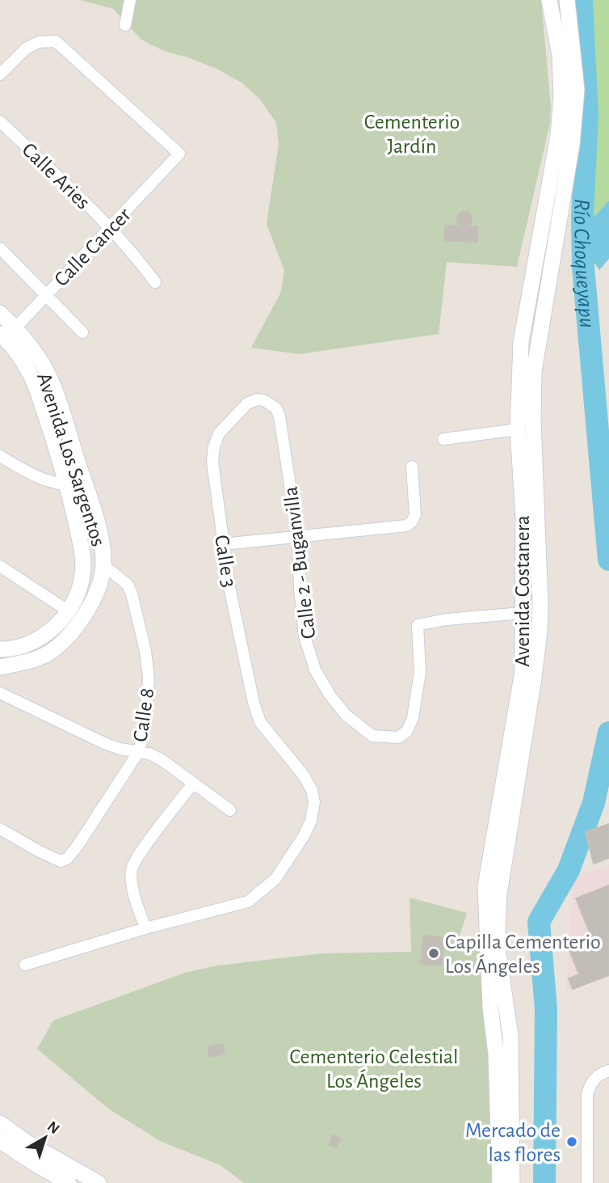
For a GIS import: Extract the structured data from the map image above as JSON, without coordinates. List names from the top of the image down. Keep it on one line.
{"streets":{"main road":["Avenida Los Sargentos","Avenida Costanera"],"street":["Calle Aries","Calle Cancer","Calle 3","Calle 2 - Buganvilla","Calle 8"]},"crossings":[["Calle Aries","Calle Cancer"],["Calle Cancer","Avenida Los Sargentos"],["Avenida Los Sargentos","Calle 8"],["Calle 3","Calle 2 - Buganvilla"],["Calle 2 - Buganvilla","Avenida Costanera"]],"water":["Río Choqueyapu"],"parks":["Cementerio Jardín","Cementerio Celestial Los Ángeles"],"places":["Capilla Cementerio Los Ángeles","Mercado de las flores"],"north":"top right"}
